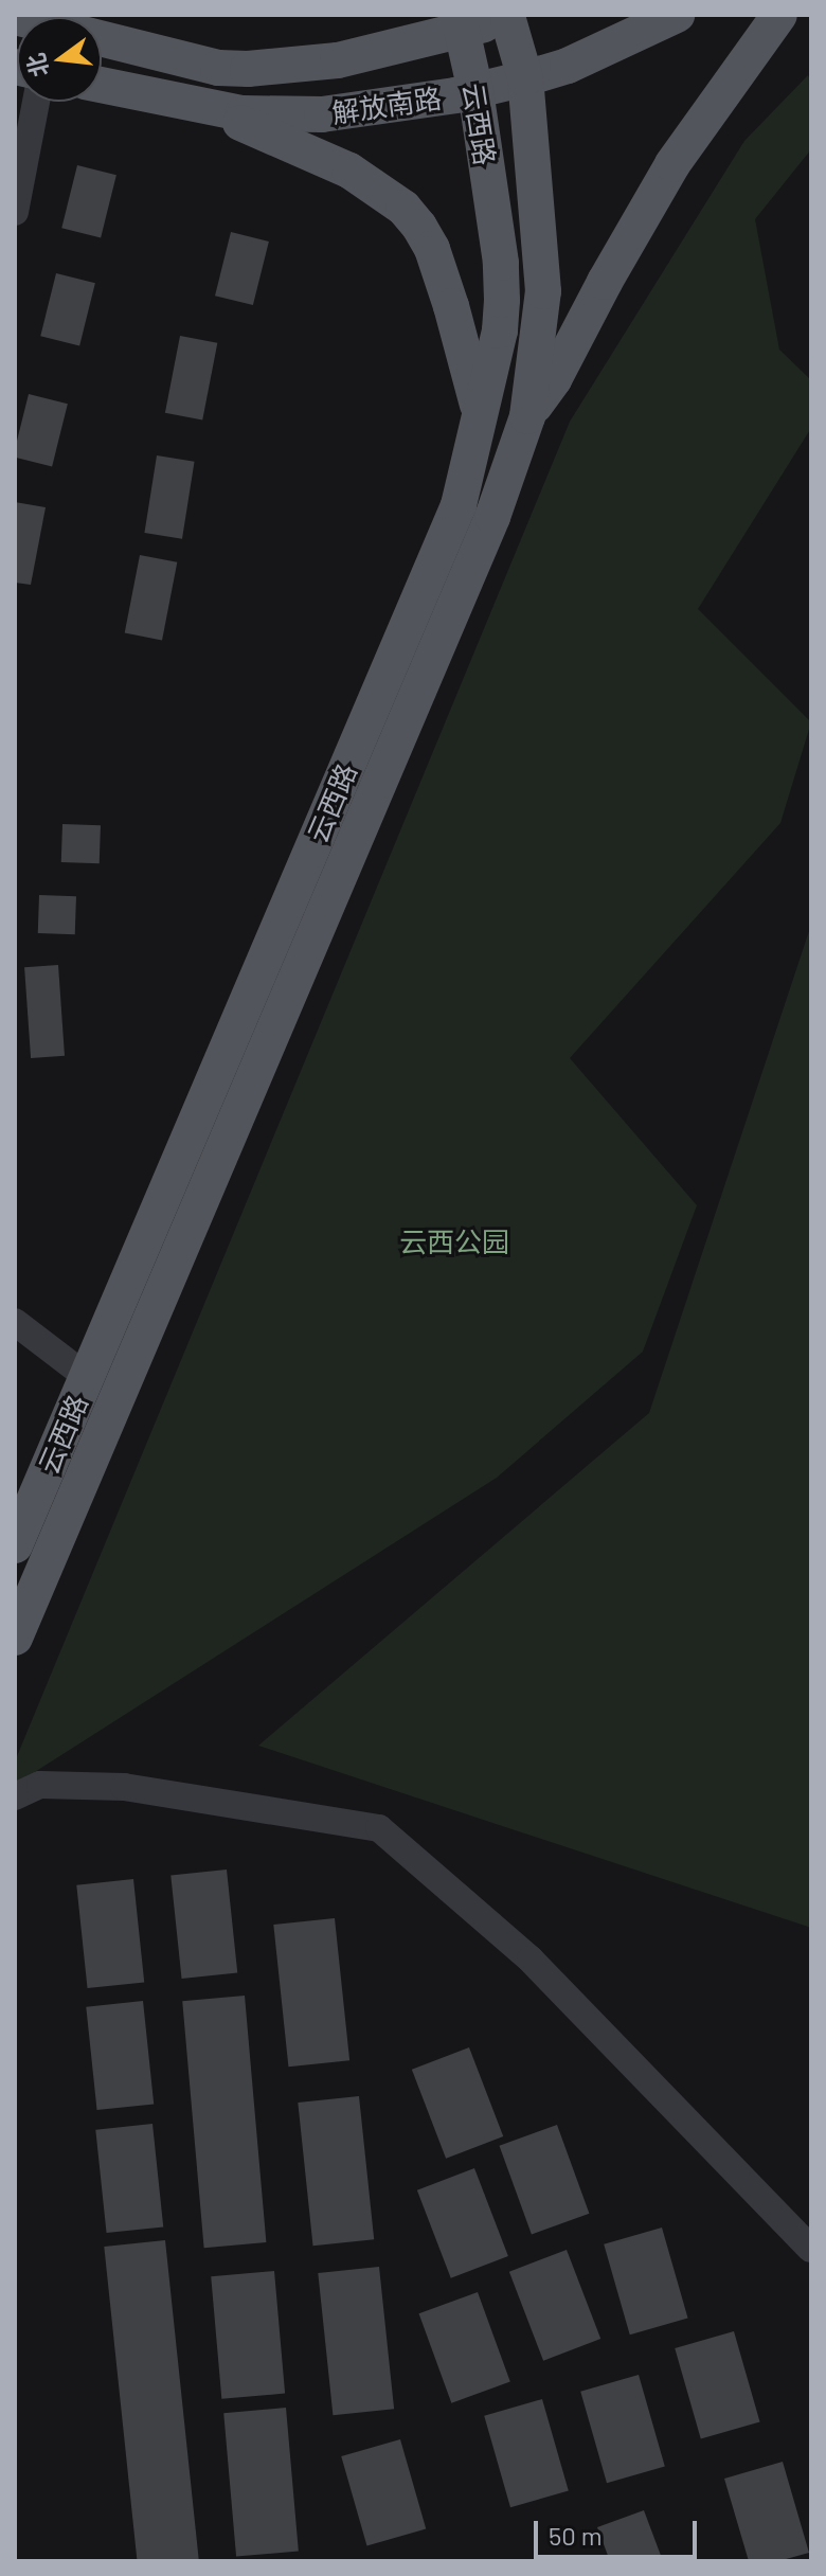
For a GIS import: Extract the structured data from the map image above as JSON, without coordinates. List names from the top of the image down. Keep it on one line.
{"streets":{"main road":["解放南路","云西路"]},"crossings":[["解放南路","云西路"]],"parks":["云西公园"],"scale_bar":"50 m","north":"left"}
